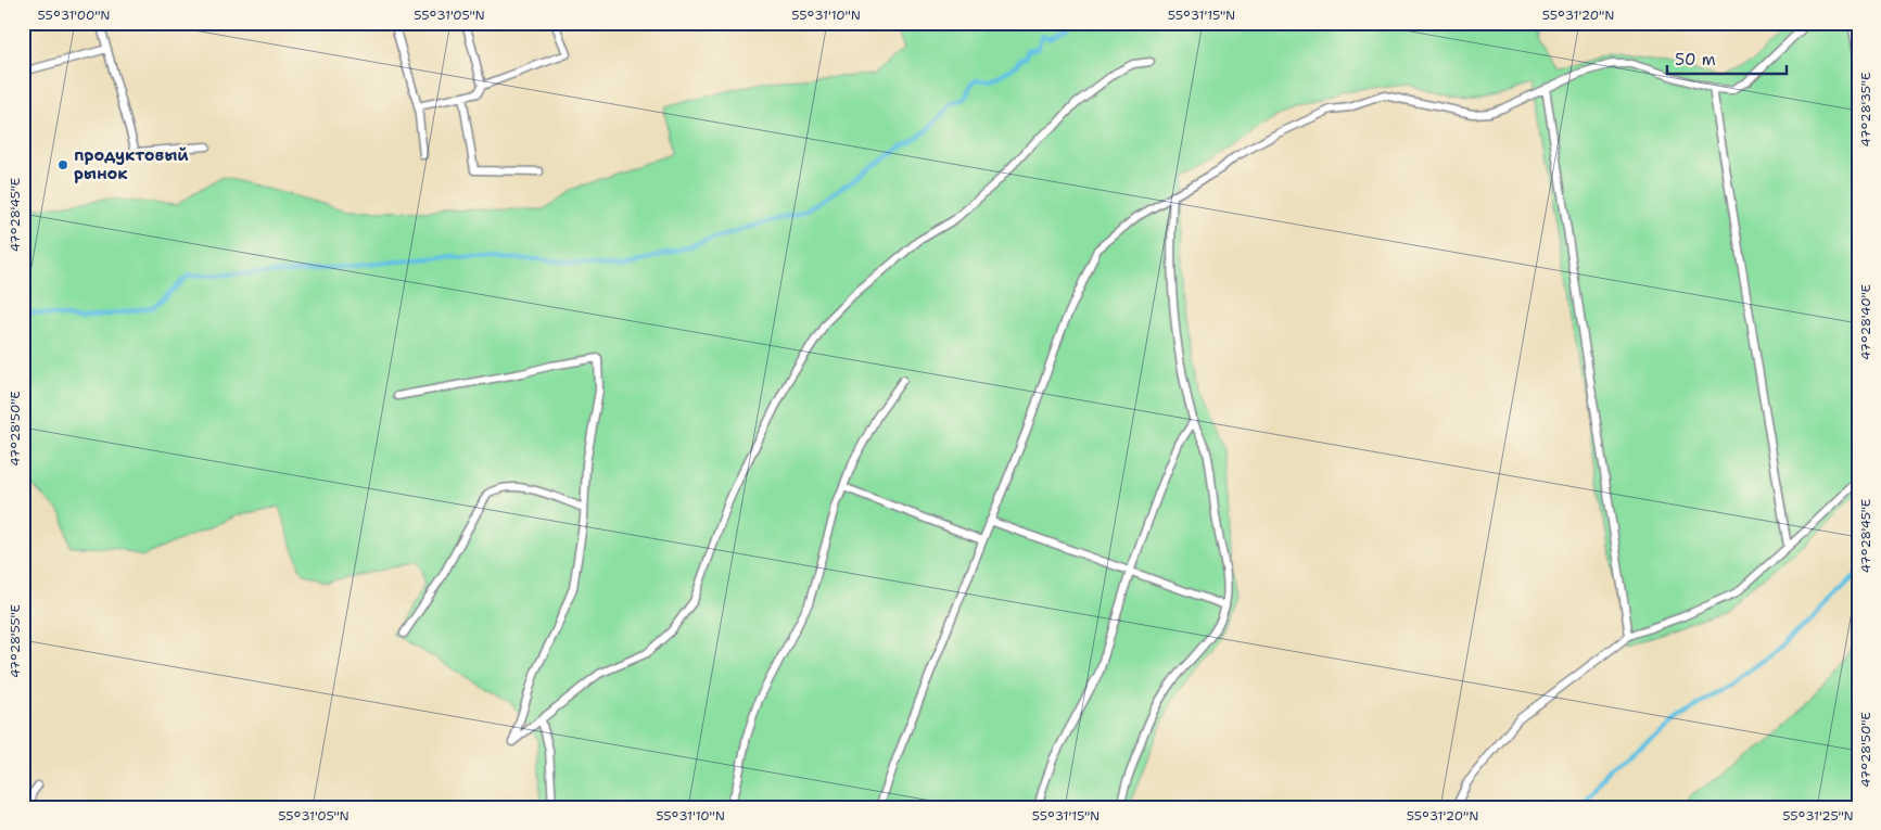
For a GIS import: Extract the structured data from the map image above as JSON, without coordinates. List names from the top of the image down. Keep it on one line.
{"places":["продуктовый рынок"],"scale_bar":"50 m","coordinates":["55°31'00\"N","55°31'05\"N","55°31'10\"N","55°31'15\"N","55°31'20\"N","47°28'35\"E","47°28'45\"E","47°28'40\"E","47°28'50\"E","47°28'55\"E","55°31'25\"N"]}
